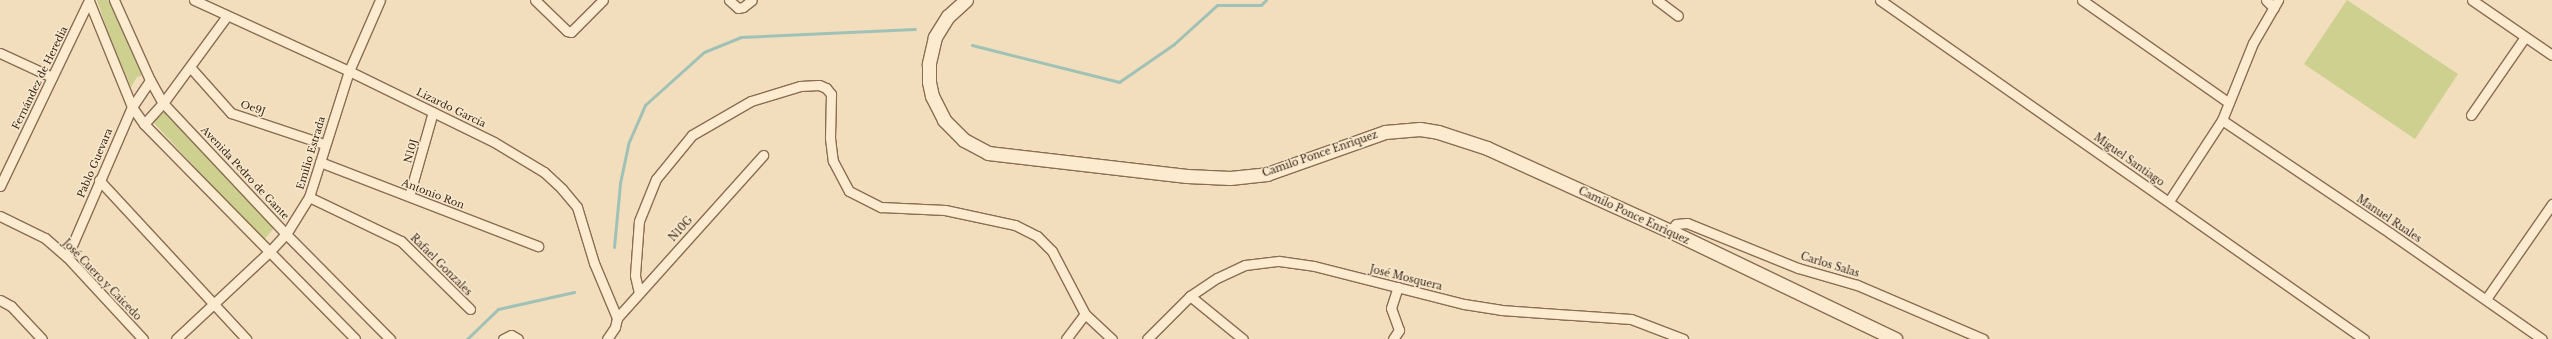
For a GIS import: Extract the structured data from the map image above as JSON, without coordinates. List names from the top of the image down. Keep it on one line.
{"streets":{"main road":["Camilo Ponce Enrìquez"],"street":["Fernández de Heredia","Oe9J","Lizardo García","N10J","Emilio Estrada","Miguel Santiago","Pablo Guevara","Avenida Pedro de Gante","Antonio Ron","Manuel Ruales","N10G","Rafael Gonzales","Carlos Salas","José Mosquera","José Cuero y Caicedo"]},"crossings":[["Oe9J","Emilio Estrada"],["Lizardo García","N10J"],["Lizardo García","Emilio Estrada"],["Lizardo García","N10G"],["N10J","Antonio Ron"],["Emilio Estrada","Avenida Pedro de Gante"],["Emilio Estrada","Antonio Ron"],["Emilio Estrada","Rafael Gonzales"],["Camilo Ponce Enrìquez","Carlos Salas"],["Pablo Guevara","Avenida Pedro de Gante"],["Pablo Guevara","José Cuero y Caicedo"]]}
